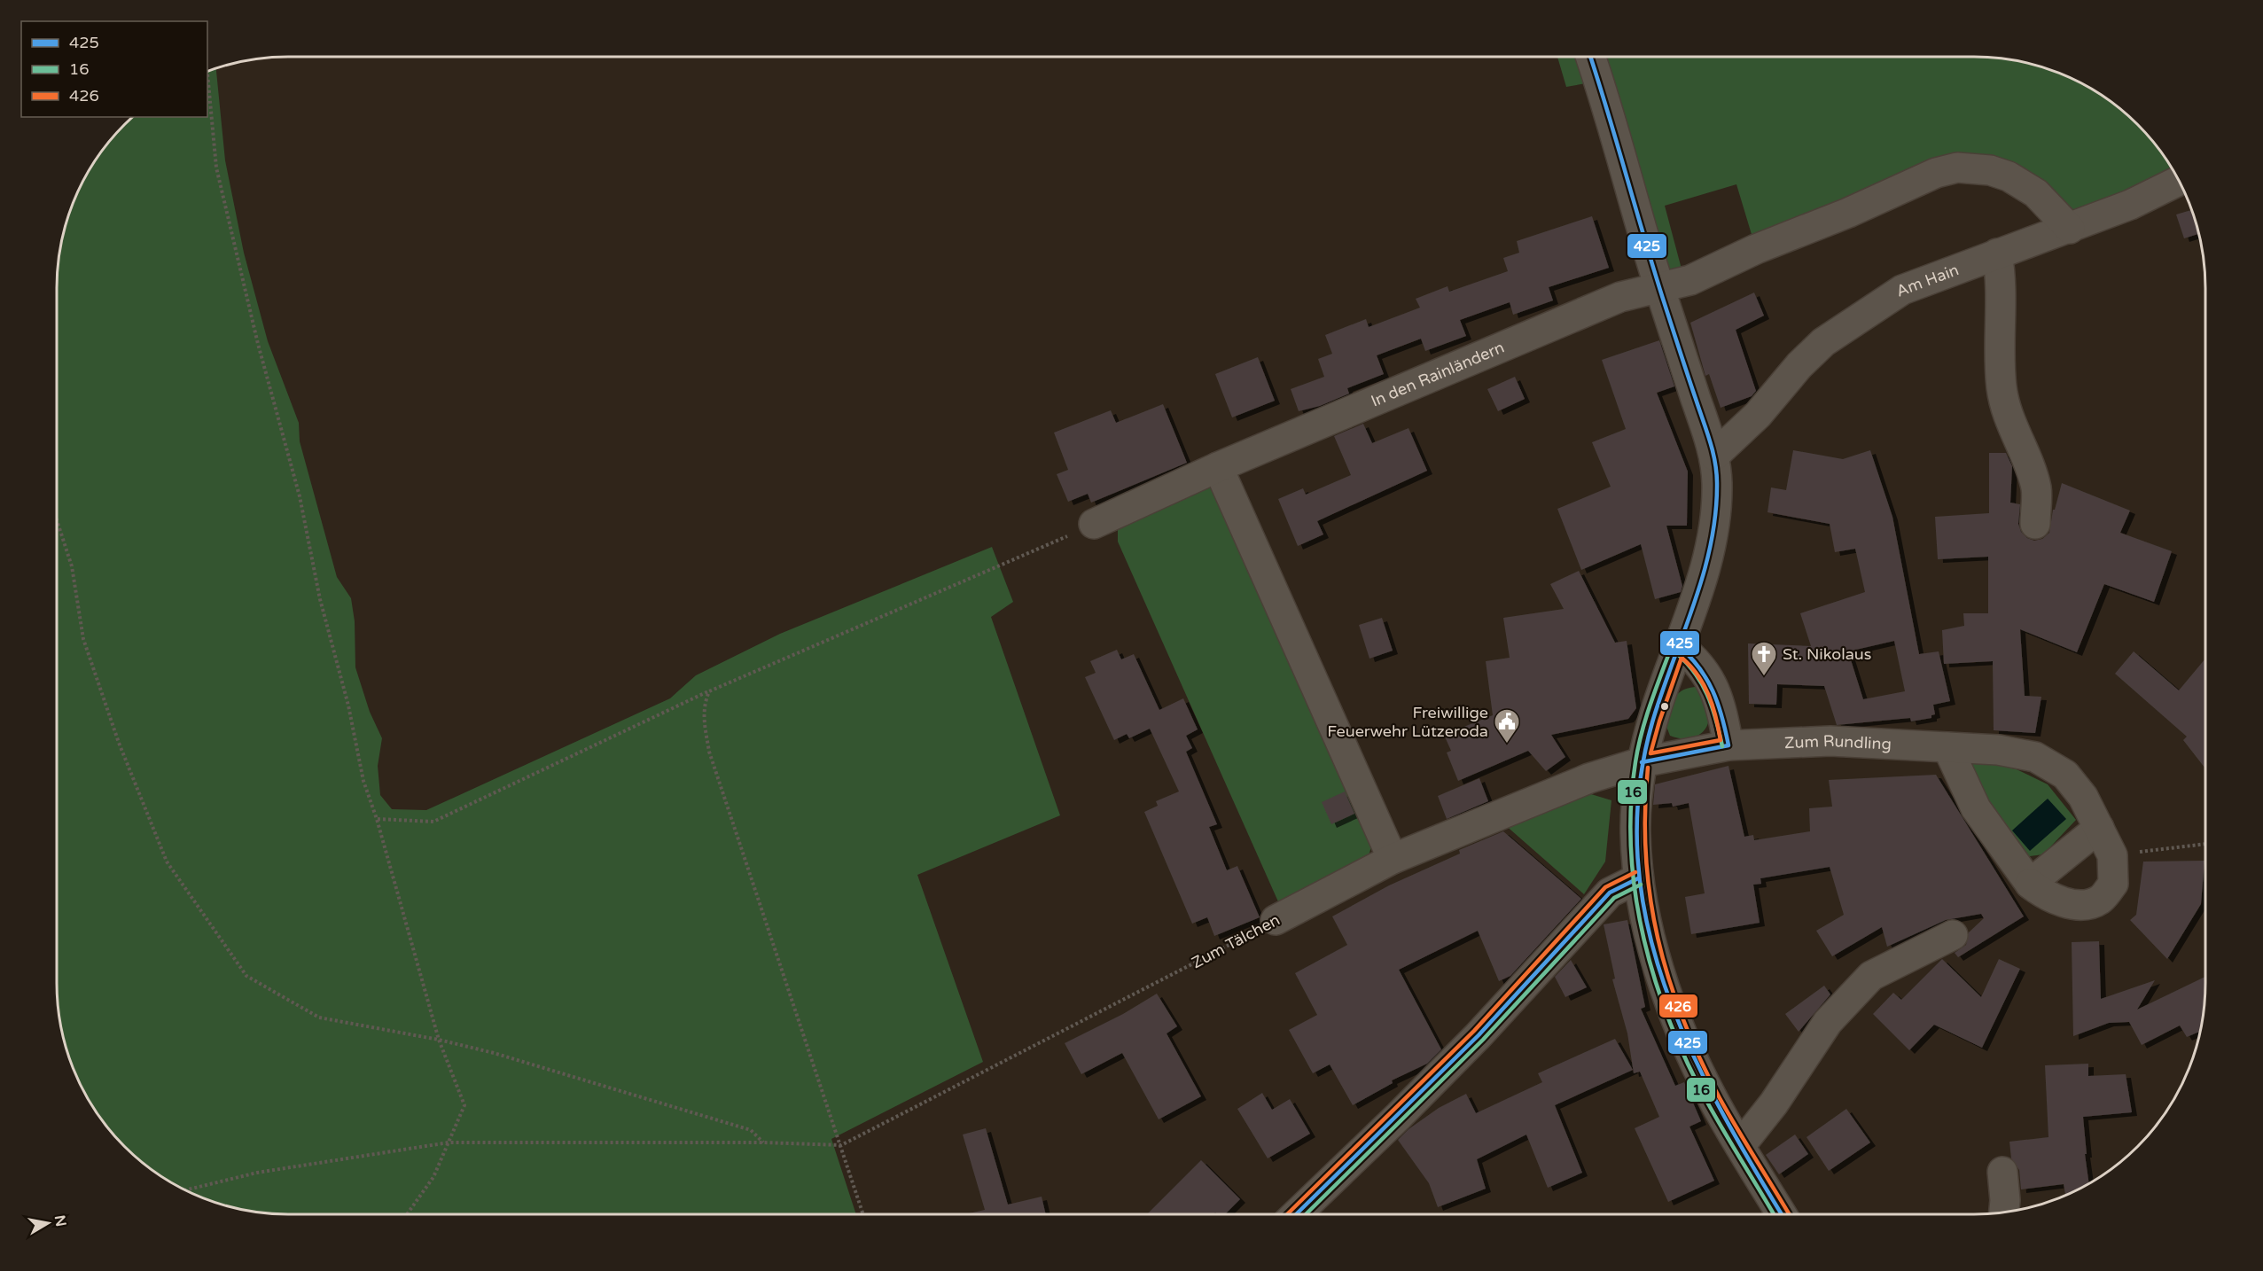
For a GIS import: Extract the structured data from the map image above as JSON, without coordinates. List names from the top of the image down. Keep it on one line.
{"streets":{"street":["Am Hain","In den Rainländern","Zum Rundling","Zum Tälchen"]},"crossings":[["Am Hain","In den Rainländern"],["Zum Rundling","Zum Tälchen"]],"places":{"church":["St. Nikolaus"],"public building":["Freiwillige Feuerwehr Lützeroda"]},"lines":["transit line 425","transit line 16","transit line 426"],"legend":["425","16","426"],"north":"right"}
